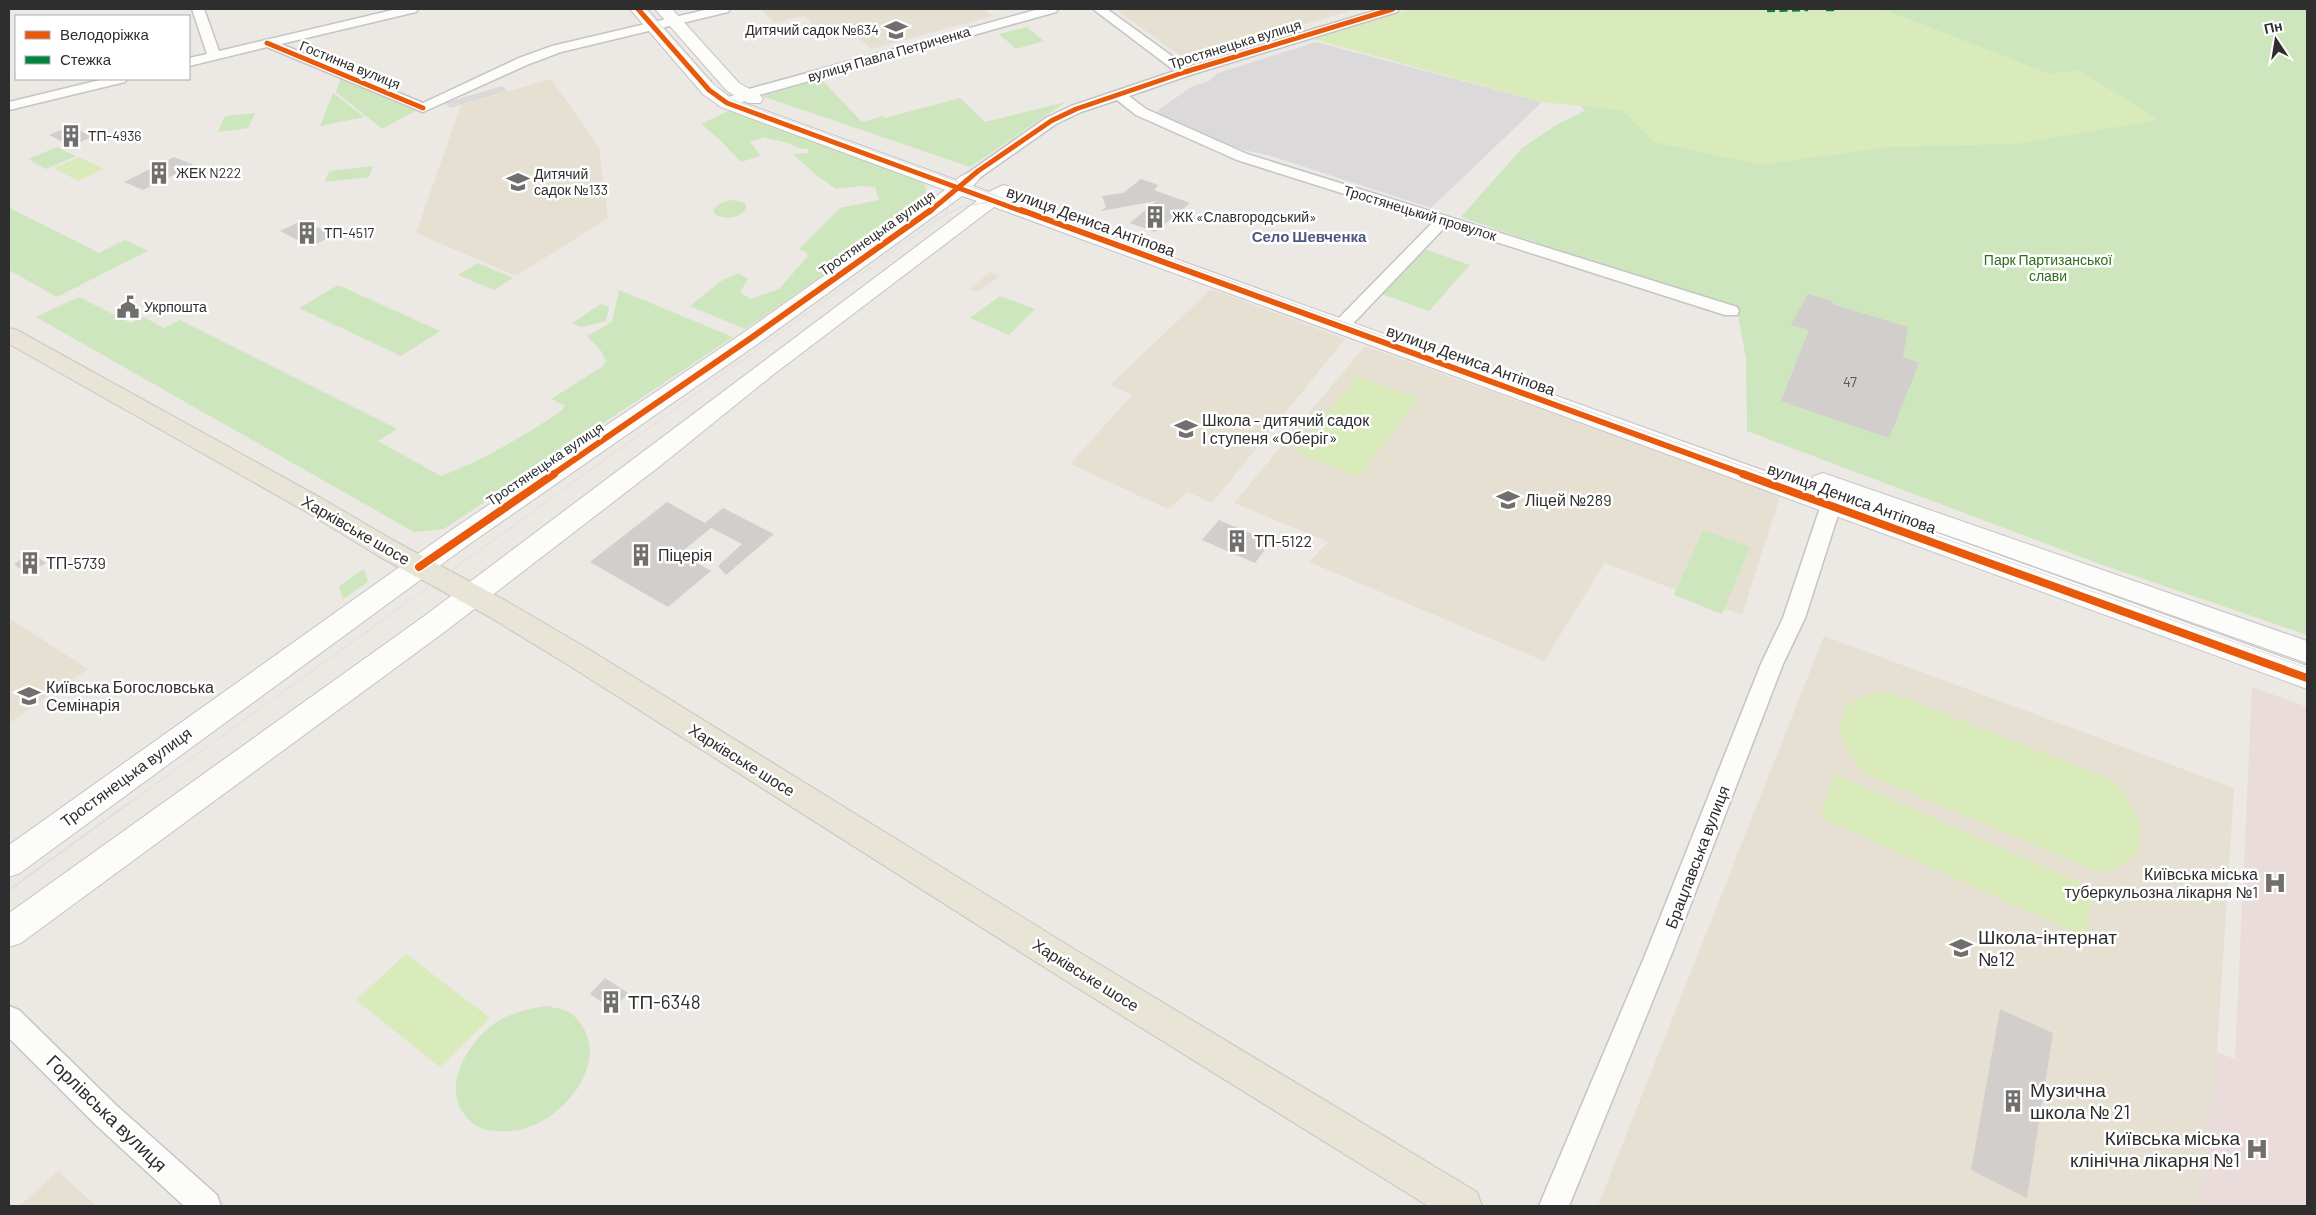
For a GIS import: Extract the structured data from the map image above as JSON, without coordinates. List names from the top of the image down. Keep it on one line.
{"streets":{"main road":["Харківське шосе"],"street":["Тростянецька вулиця","вулиця Павла Петриченка","Гостинна вулиця","Тростянецький провулок","вулиця Дениса Антіпова","Брацлавська вулиця","Горлівська вулиця"]},"crossings":[["Тростянецька вулиця","Тростянецький провулок"],["Тростянецька вулиця","вулиця Дениса Антіпова"],["Тростянецька вулиця","Харківське шосе"],["вулиця Павла Петриченка","вулиця Дениса Антіпова"],["Гостинна вулиця","вулиця Дениса Антіпова"],["вулиця Дениса Антіпова","Брацлавська вулиця"]],"districts":["Село Шевченка"],"parks":["Парк Партизанської слави"],"places":{"school or university":["Дитячий садок №634","Дитячий садок №133","Школа - дитячий садок І ступеня «Оберіг»","Ліцей №289","Київська Богословська Семінарія","Школа-інтернат №12"],"building":["ТП-4936","ЖЕК N222","ЖК «Славгородський»","ТП-4517","ТП-5122","Піцерія","ТП-5739","ТП-6348","Музична школа № 21"],"public building":["Укрпошта"],"hospital":["Київська міська туберкульозна лікарня №1","Київська міська клінічна лікарня №1"]},"house_numbers":["47"],"legend":["Велодоріжка","Стежка"],"north":"top"}
